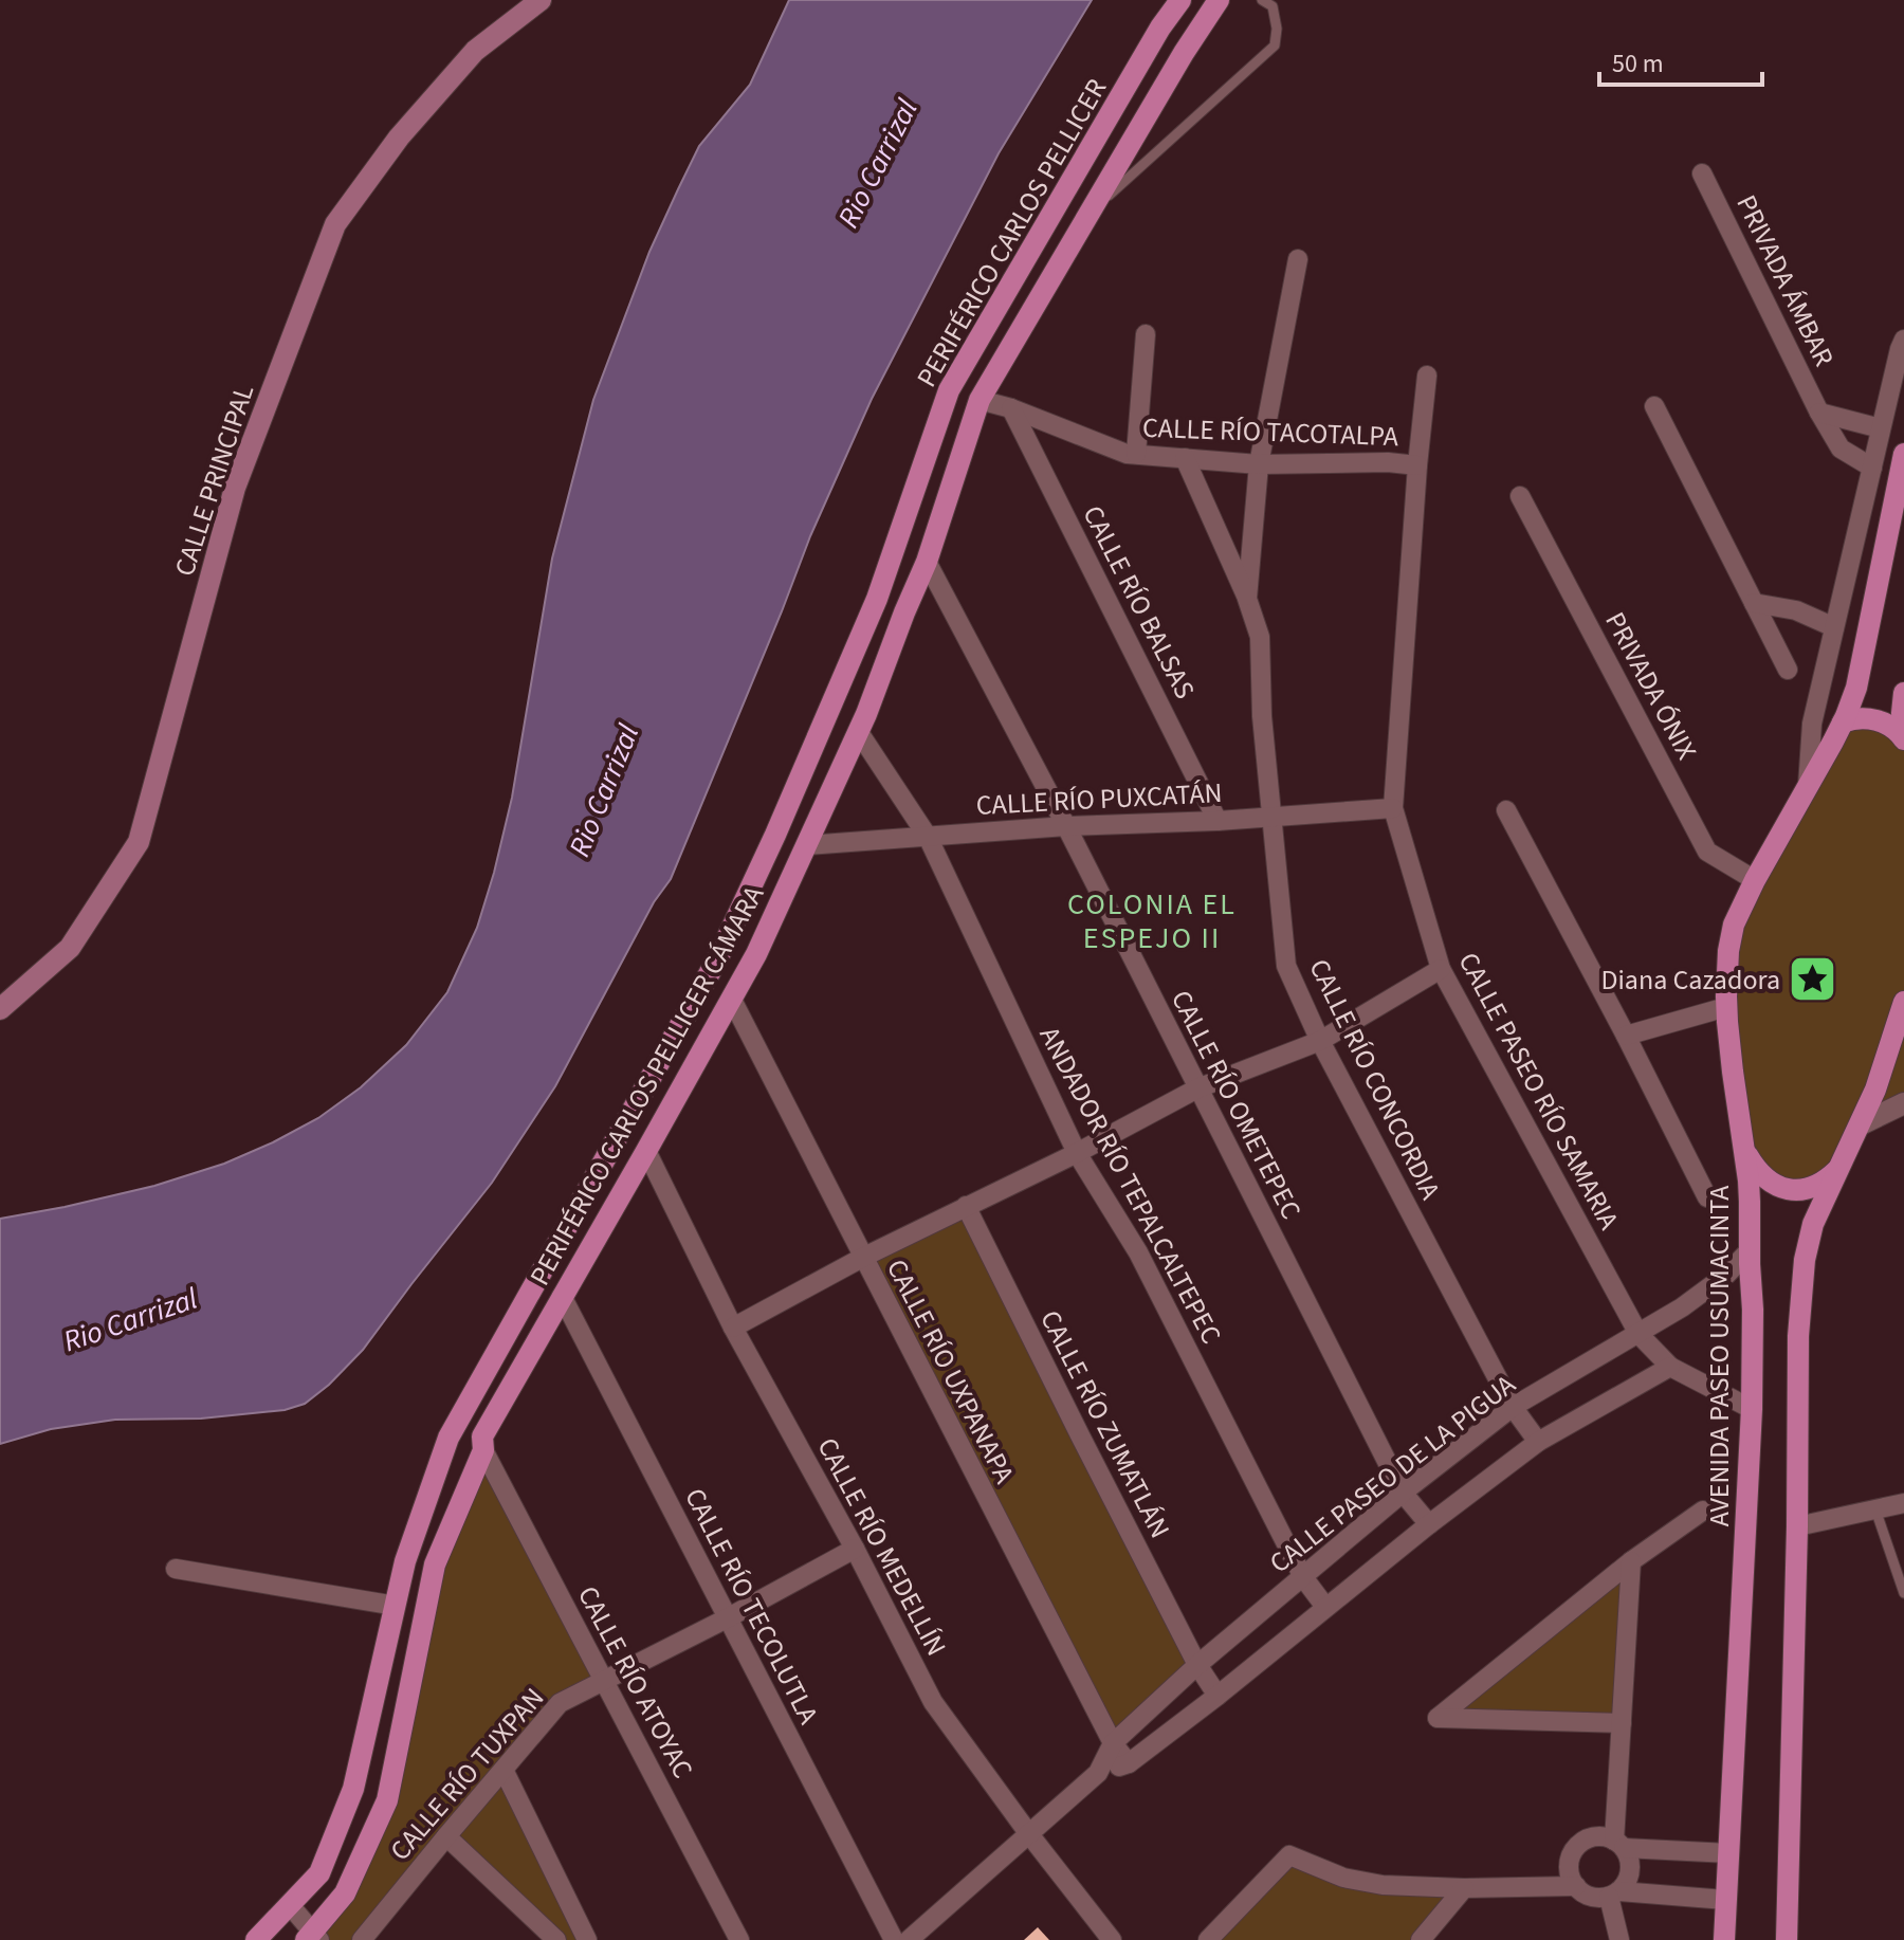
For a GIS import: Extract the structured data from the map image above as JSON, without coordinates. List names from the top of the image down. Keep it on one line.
{"streets":{"main road":["PERIFÉRICO CARLOS PELLICER","CALLE PRINCIPAL","PERIFÉRICO CARLOS PELLICER CÁMARA","AVENIDA PASEO USUMACINTA"],"street":["PRIVADA ÁMBAR","CALLE RÍO TACOTALPA","CALLE RÍO BALSAS","PRIVADA ÓNIX","CALLE RÍO PUXCATÁN","CALLE RÍO CONCORDIA","CALLE PASEO RÍO SAMARIA","CALLE RÍO OMETEPEC","ANDADOR RÍO TEPALCALTEPEC","CALLE RÍO UXPANAPA","CALLE RÍO ZUMATLÁN","CALLE PASEO DE LA PIGUA","CALLE RÍO MEDELLÍN","CALLE RÍO TECOLUTLA","CALLE RÍO ATOYAC","CALLE RÍO TUXPAN"]},"crossings":[["PERIFÉRICO CARLOS PELLICER","PERIFÉRICO CARLOS PELLICER CÁMARA"],["CALLE RÍO TACOTALPA","CALLE RÍO BALSAS"],["CALLE RÍO TACOTALPA","CALLE RÍO CONCORDIA"],["CALLE RÍO TACOTALPA","PERIFÉRICO CARLOS PELLICER CÁMARA"],["CALLE RÍO TACOTALPA","CALLE PASEO RÍO SAMARIA"],["CALLE RÍO BALSAS","CALLE RÍO PUXCATÁN"],["PRIVADA ÓNIX","AVENIDA PASEO USUMACINTA"],["CALLE RÍO PUXCATÁN","CALLE RÍO CONCORDIA"],["CALLE RÍO PUXCATÁN","PERIFÉRICO CARLOS PELLICER CÁMARA"],["CALLE RÍO PUXCATÁN","CALLE PASEO RÍO SAMARIA"],["CALLE RÍO PUXCATÁN","CALLE RÍO OMETEPEC"],["CALLE RÍO PUXCATÁN","ANDADOR RÍO TEPALCALTEPEC"],["CALLE RÍO CONCORDIA","CALLE PASEO DE LA PIGUA"],["PERIFÉRICO CARLOS PELLICER CÁMARA","CALLE RÍO OMETEPEC"],["PERIFÉRICO CARLOS PELLICER CÁMARA","ANDADOR RÍO TEPALCALTEPEC"],["PERIFÉRICO CARLOS PELLICER CÁMARA","CALLE RÍO UXPANAPA"],["PERIFÉRICO CARLOS PELLICER CÁMARA","CALLE RÍO MEDELLÍN"],["PERIFÉRICO CARLOS PELLICER CÁMARA","CALLE RÍO TECOLUTLA"],["PERIFÉRICO CARLOS PELLICER CÁMARA","CALLE RÍO ATOYAC"],["CALLE PASEO RÍO SAMARIA","AVENIDA PASEO USUMACINTA"],["CALLE PASEO RÍO SAMARIA","CALLE PASEO DE LA PIGUA"],["CALLE RÍO OMETEPEC","CALLE PASEO DE LA PIGUA"],["ANDADOR RÍO TEPALCALTEPEC","CALLE PASEO DE LA PIGUA"],["AVENIDA PASEO USUMACINTA","CALLE PASEO DE LA PIGUA"],["CALLE RÍO UXPANAPA","CALLE PASEO DE LA PIGUA"],["CALLE RÍO ZUMATLÁN","CALLE PASEO DE LA PIGUA"],["CALLE PASEO DE LA PIGUA","CALLE RÍO MEDELLÍN"],["CALLE RÍO MEDELLÍN","CALLE RÍO TUXPAN"],["CALLE RÍO TECOLUTLA","CALLE RÍO TUXPAN"],["CALLE RÍO ATOYAC","CALLE RÍO TUXPAN"]],"districts":["COLONIA EL ESPEJO II"],"water":["Rio Carrizal"],"places":{"place":["Diana Cazadora"]},"scale_bar":"50 m"}
